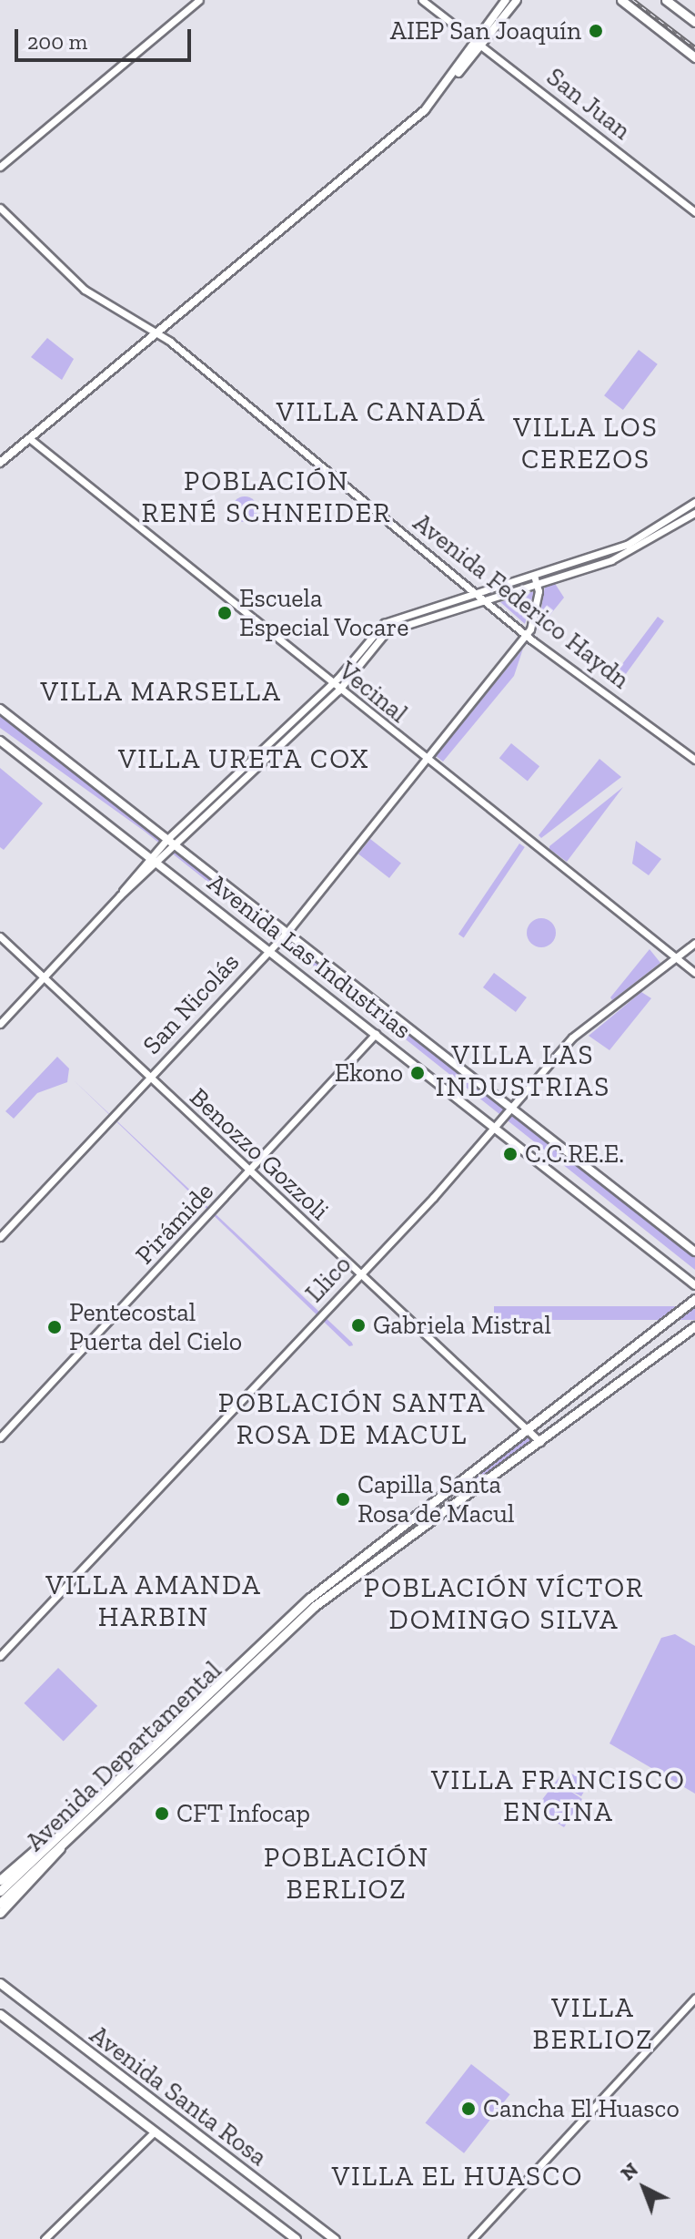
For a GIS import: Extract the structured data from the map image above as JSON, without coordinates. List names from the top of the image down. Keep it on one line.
{"streets":{"main road":["Avenida Las Industrias","Avenida Departamental","Avenida Santa Rosa"],"street":["San Juan","Avenida Federico Haydn","Vecinal","San Nicolás","Benozzo Gozzoli","Pirámide","Llico"]},"crossings":[["Avenida Federico Haydn","San Nicolás"],["Vecinal","San Nicolás"],["Vecinal","Llico"],["Avenida Las Industrias","San Nicolás"],["Avenida Las Industrias","Pirámide"],["Avenida Las Industrias","Llico"],["San Nicolás","Benozzo Gozzoli"],["Benozzo Gozzoli","Pirámide"],["Benozzo Gozzoli","Llico"],["Benozzo Gozzoli","Avenida Departamental"]],"districts":["VILLA CANADÁ","VILLA LOS CEREZOS","POBLACIÓN RENÉ SCHNEIDER","VILLA MARSELLA","VILLA URETA COX","VILLA LAS INDUSTRIAS","POBLACIÓN SANTA ROSA DE MACUL","VILLA AMANDA HARBIN","POBLACIÓN VÍCTOR DOMINGO SILVA","VILLA FRANCISCO ENCINA","POBLACIÓN BERLIOZ","VILLA BERLIOZ","VILLA EL HUASCO"],"places":["AIEP San Joaquín","Escuela Especial Vocare","Ekono","C.C.RE.E.","Gabriela Mistral","Pentecostal Puerta del Cielo","Capilla Santa Rosa de Macul","CFT Infocap","Cancha El Huasco"],"scale_bar":"200 m","north":"top left"}
